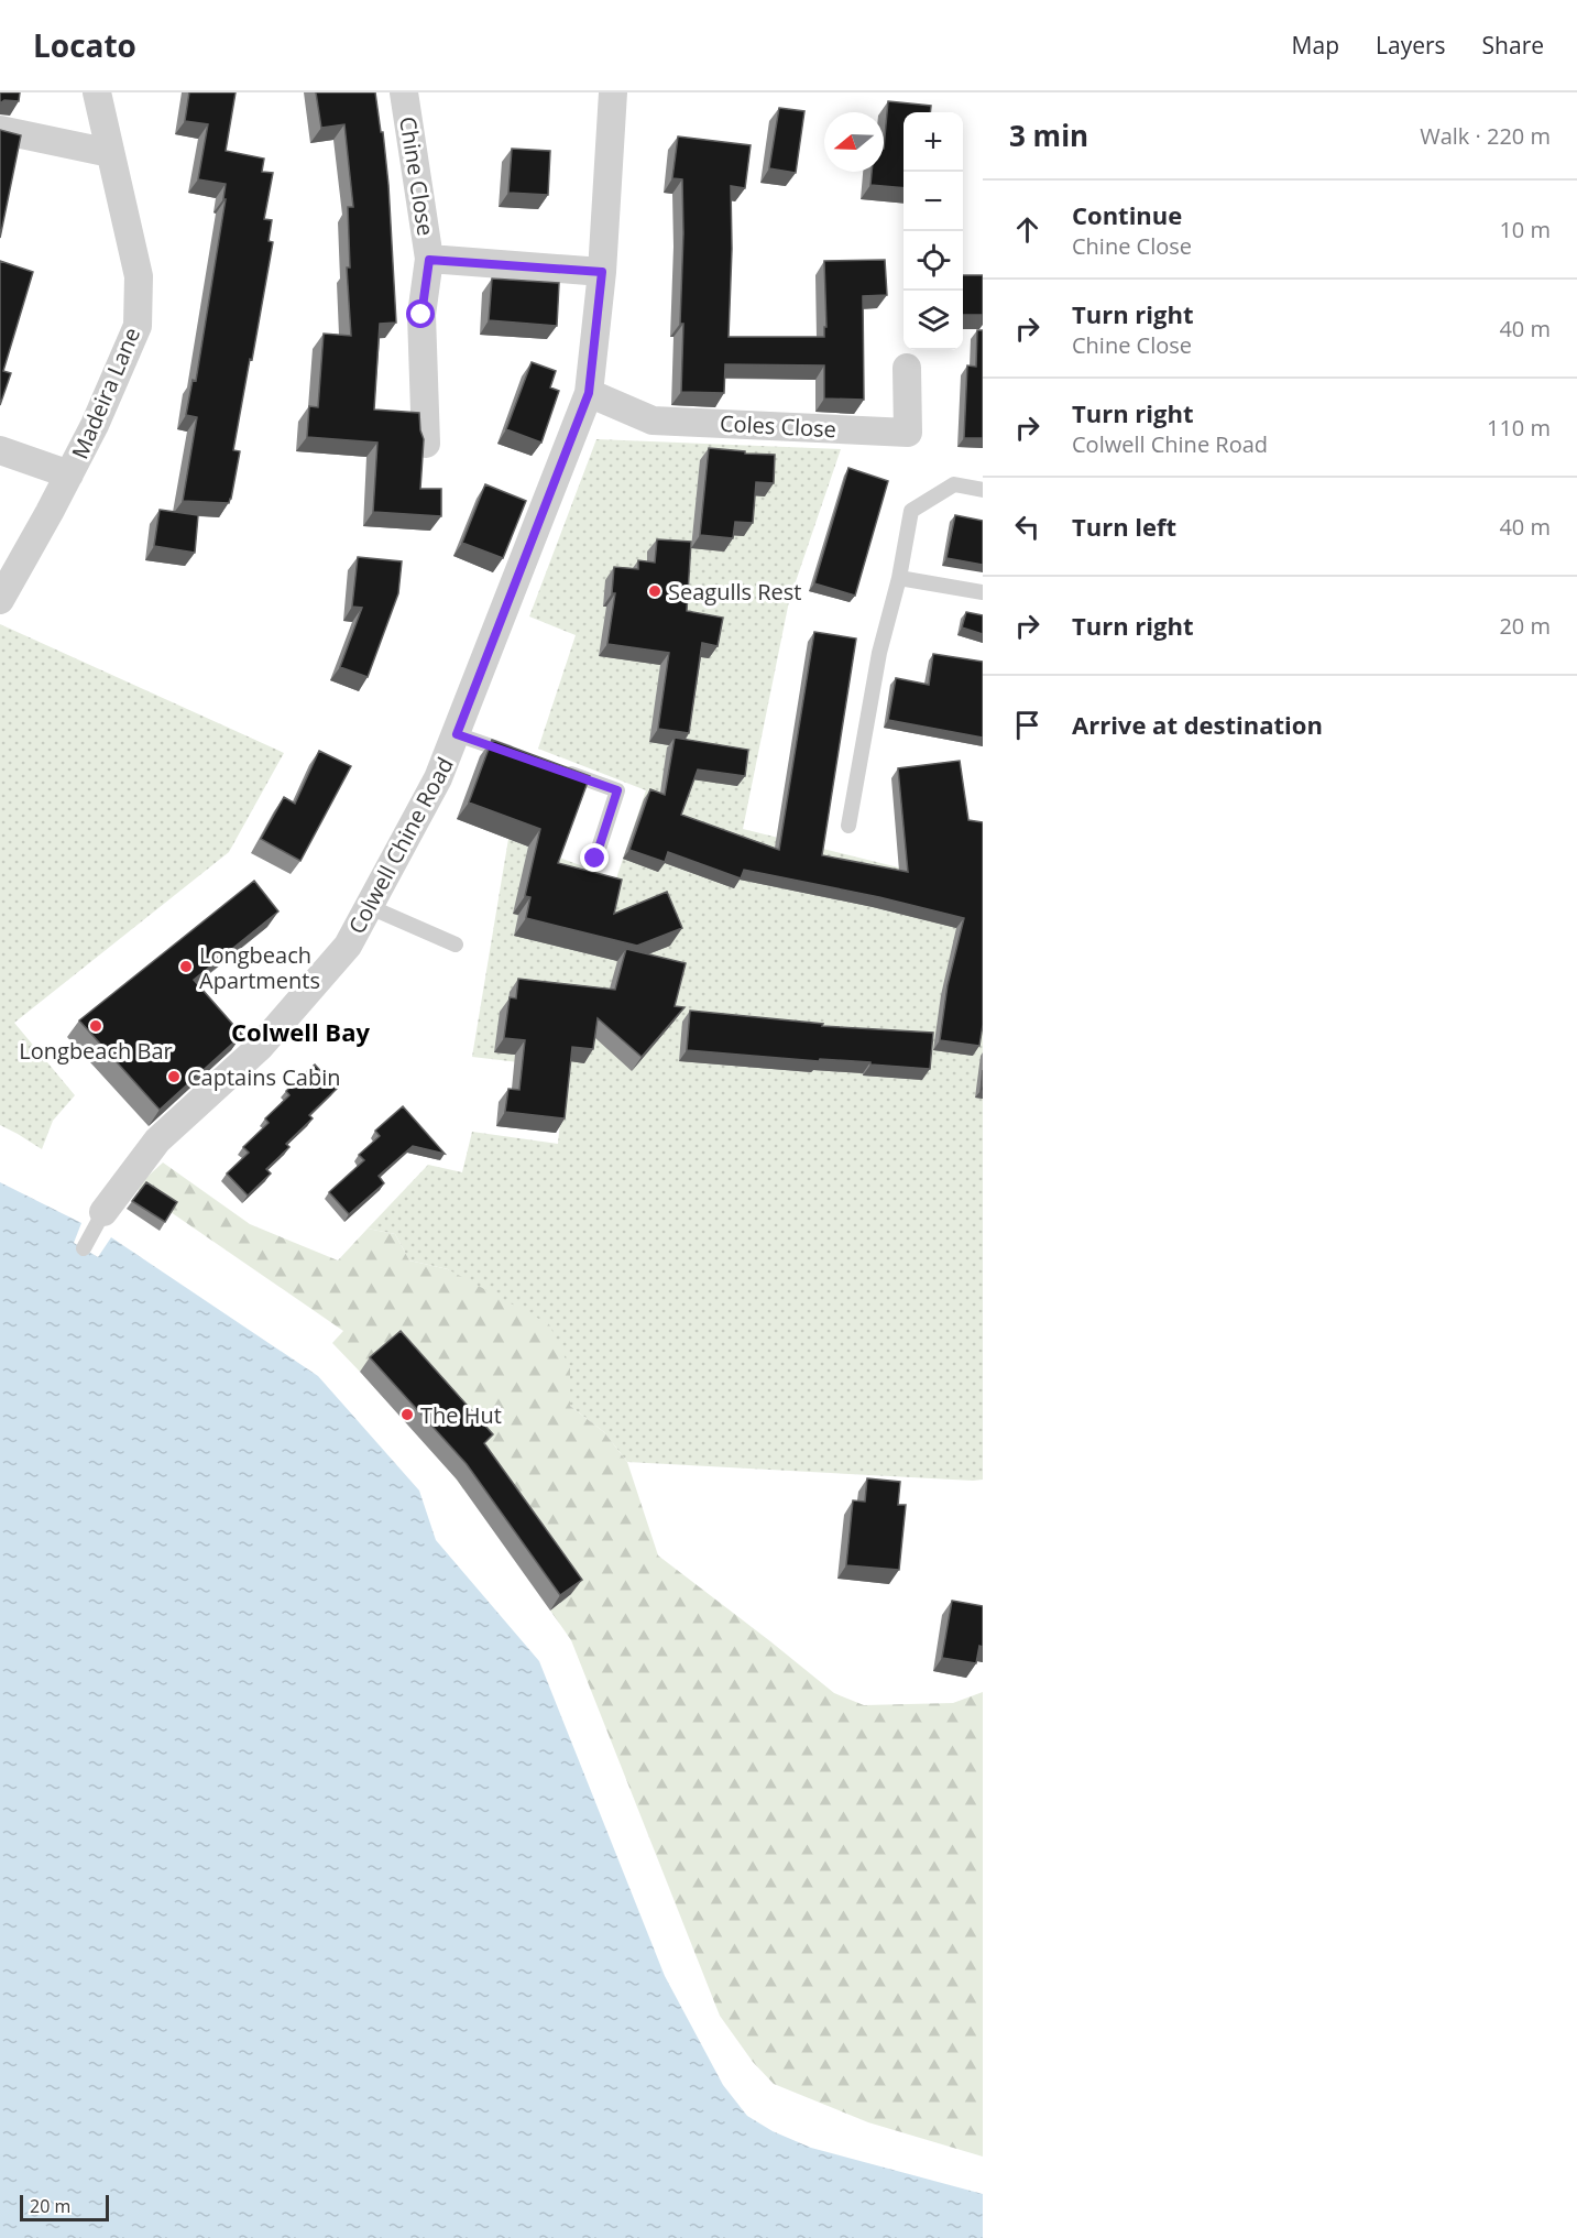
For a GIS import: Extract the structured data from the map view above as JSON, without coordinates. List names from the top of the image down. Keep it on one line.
{"streets":{"street":["Chine Close","Madeira Lane","Coles Close","Colwell Chine Road"]},"crossings":[["Chine Close","Colwell Chine Road"],["Coles Close","Colwell Chine Road"]],"districts":["Colwell Bay"],"places":["Seagulls Rest","Longbeach Apartments","Longbeach Bar","Captains Cabin","The Hut"],"scale_bar":"20 m","north":"left","page":{"header":"Locato","nav":["Map","Layers","Share"],"heading":["3 min","Walk · 220 m"],"map_buttons":["+","−"],"list":[["Continue","Chine Close","10 m"],["Turn right","Chine Close","40 m"],["Turn right","Colwell Chine Road","110 m"],["Turn left","40 m"],["Turn right","20 m"],"Arrive at destination"],"scale":"20 m"}}
